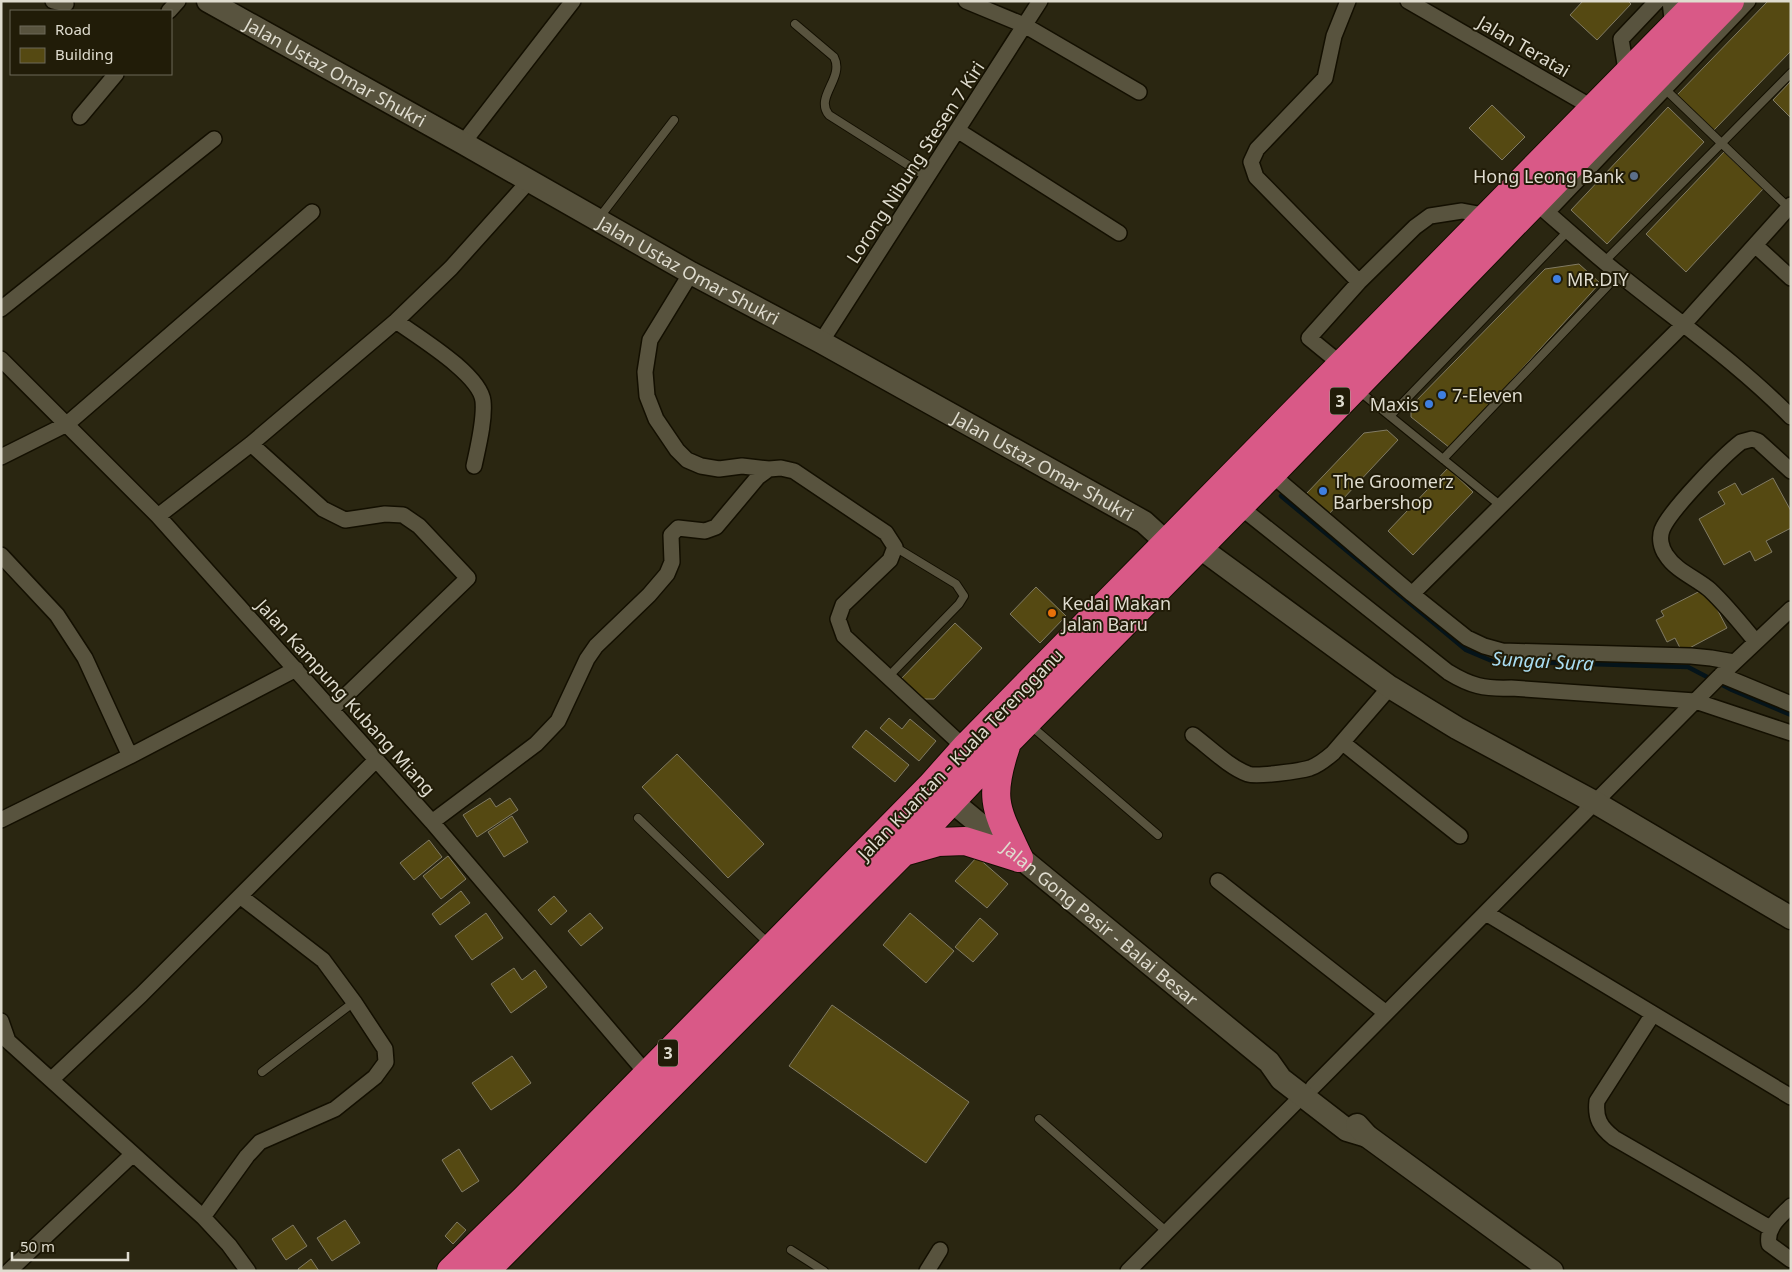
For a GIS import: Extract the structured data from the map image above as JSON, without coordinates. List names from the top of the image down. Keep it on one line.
{"streets":{"highway":["3","Jalan Kuantan - Kuala Terengganu"],"street":["Jalan Teratai","Jalan Ustaz Omar Shukri","Lorong Nibung Stesen 7 Kiri","Jalan Kampung Kubang Miang","Jalan Gong Pasir - Balai Besar"]},"crossings":[["Jalan Teratai","Jalan Kuantan - Kuala Terengganu"],["Jalan Ustaz Omar Shukri","Lorong Nibung Stesen 7 Kiri"],["Jalan Ustaz Omar Shukri","Jalan Kuantan - Kuala Terengganu"],["Jalan Kampung Kubang Miang","Jalan Kuantan - Kuala Terengganu"],["Jalan Kuantan - Kuala Terengganu","Jalan Gong Pasir - Balai Besar"]],"water":["Sungai Sura"],"places":["Hong Leong Bank","MR.DIY","7-Eleven","Maxis","The Groomerz Barbershop","Kedai Makan Jalan Baru"],"legend":["Road","Building"],"scale_bar":"50 m"}
